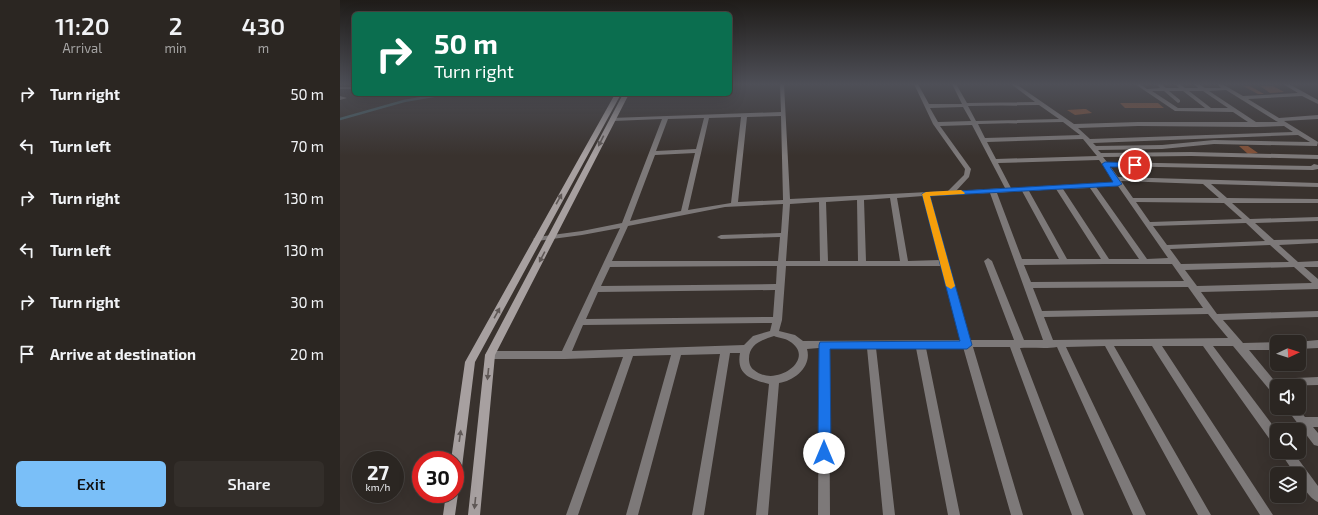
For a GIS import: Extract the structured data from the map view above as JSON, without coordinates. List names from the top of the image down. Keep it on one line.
{"north":"right","page":{"eta":["11:20","Arrival","2","min","430","m"],"turn":["50 m","Turn right"],"list":[{"name":"Turn right","value":"50 m"},{"name":"Turn left","value":"70 m"},{"name":"Turn right","value":"130 m"},{"name":"Turn left","value":"130 m"},{"name":"Turn right","value":"30 m"},{"name":"Arrive at destination","value":"20 m"}],"speed":"27 km/h","limit":"30","buttons":["Exit","Share"]}}
